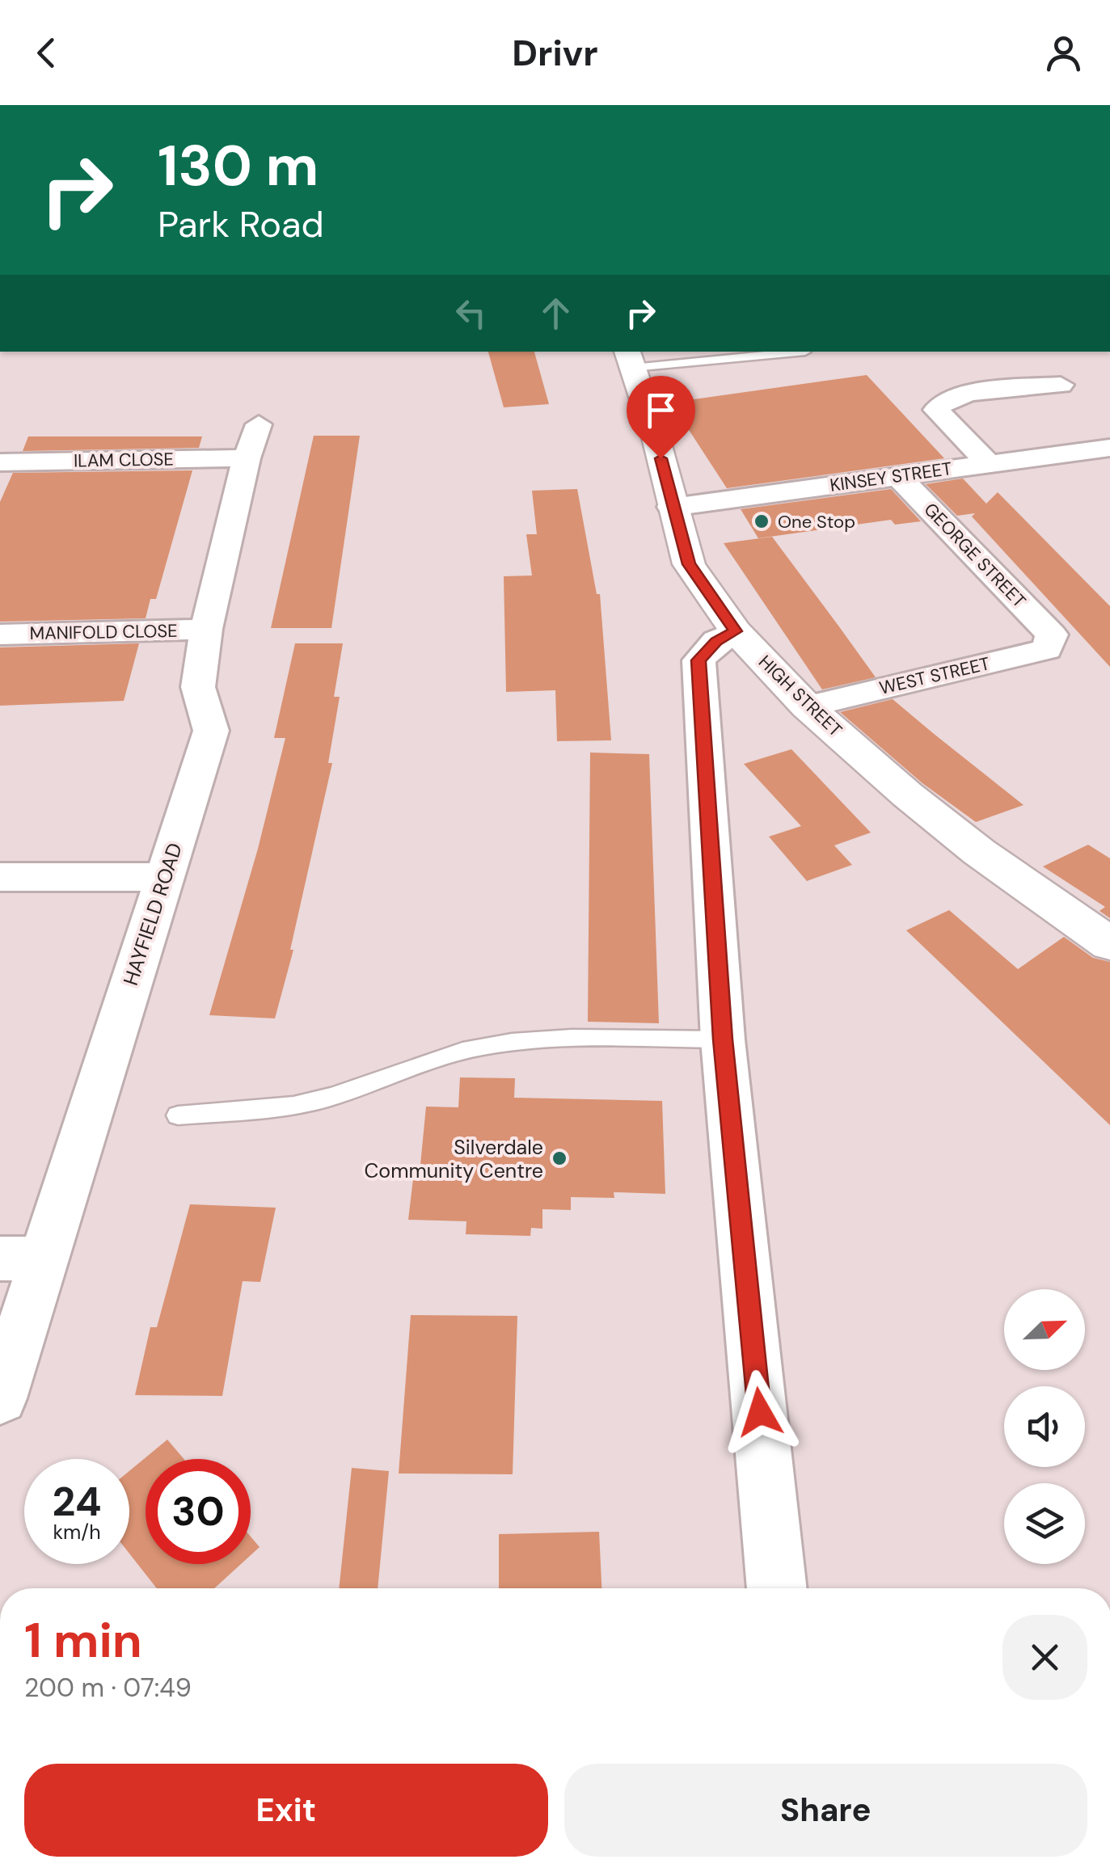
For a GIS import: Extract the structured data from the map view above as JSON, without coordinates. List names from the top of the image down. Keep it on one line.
{"streets":{"street":["ILAM CLOSE","KINSEY STREET","GEORGE STREET","MANIFOLD CLOSE","WEST STREET","HIGH STREET","HAYFIELD ROAD"]},"crossings":[["ILAM CLOSE","HAYFIELD ROAD"],["KINSEY STREET","GEORGE STREET"],["KINSEY STREET","HIGH STREET"],["GEORGE STREET","WEST STREET"],["MANIFOLD CLOSE","HAYFIELD ROAD"],["WEST STREET","HIGH STREET"]],"places":["One Stop","Silverdale Community Centre"],"north":"top right","page":{"header":"Drivr","turn":["130 m","Park Road"],"speed":"24 km/h","limit":"30","heading":["1 min","200 m · 07:49"],"buttons":["Exit","Share"]}}
